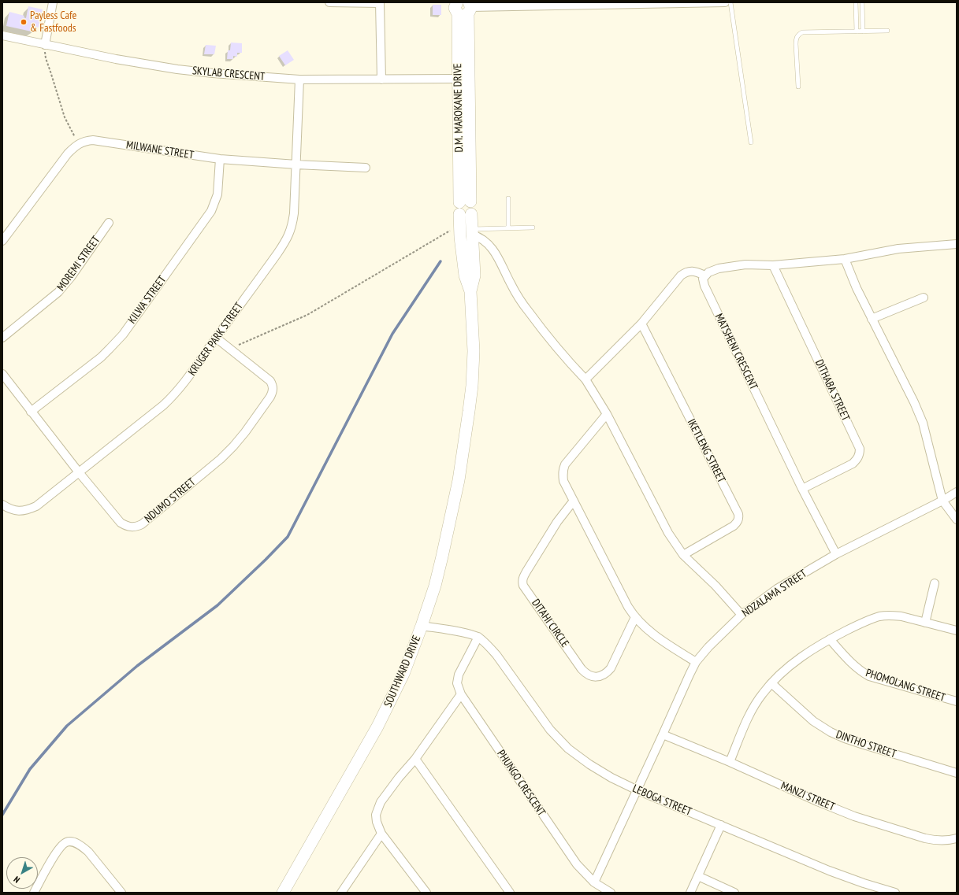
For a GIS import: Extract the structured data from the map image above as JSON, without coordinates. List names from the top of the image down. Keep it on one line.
{"streets":{"main road":["D.M. MAROKANE DRIVE","SOUTHWARD DRIVE"],"street":["SKYLAB CRESCENT","MILWANE STREET","MOREMI STREET","KILWA STREET","KRUGER PARK STREET","MATSHENI CRESCENT","DITHABA STREET","IKETLENG STREET","NDUMO STREET","NDZALAMA STREET","DITAHI CIRCLE","PHOMOLANG STREET","DINTHO STREET","PHUNGO CRESCENT","MANZI STREET","LEBOGA STREET"]},"crossings":[["SKYLAB CRESCENT","D.M. MAROKANE DRIVE"],["SKYLAB CRESCENT","KRUGER PARK STREET"],["D.M. MAROKANE DRIVE","SOUTHWARD DRIVE"],["MILWANE STREET","KILWA STREET"],["MILWANE STREET","KRUGER PARK STREET"],["KILWA STREET","NDUMO STREET"],["KRUGER PARK STREET","NDUMO STREET"],["MATSHENI CRESCENT","DITHABA STREET"],["MATSHENI CRESCENT","NDZALAMA STREET"],["NDZALAMA STREET","MANZI STREET"],["NDZALAMA STREET","LEBOGA STREET"],["PHUNGO CRESCENT","LEBOGA STREET"]],"places":["Payless Cafe & Fastfoods"],"north":"bottom left"}
